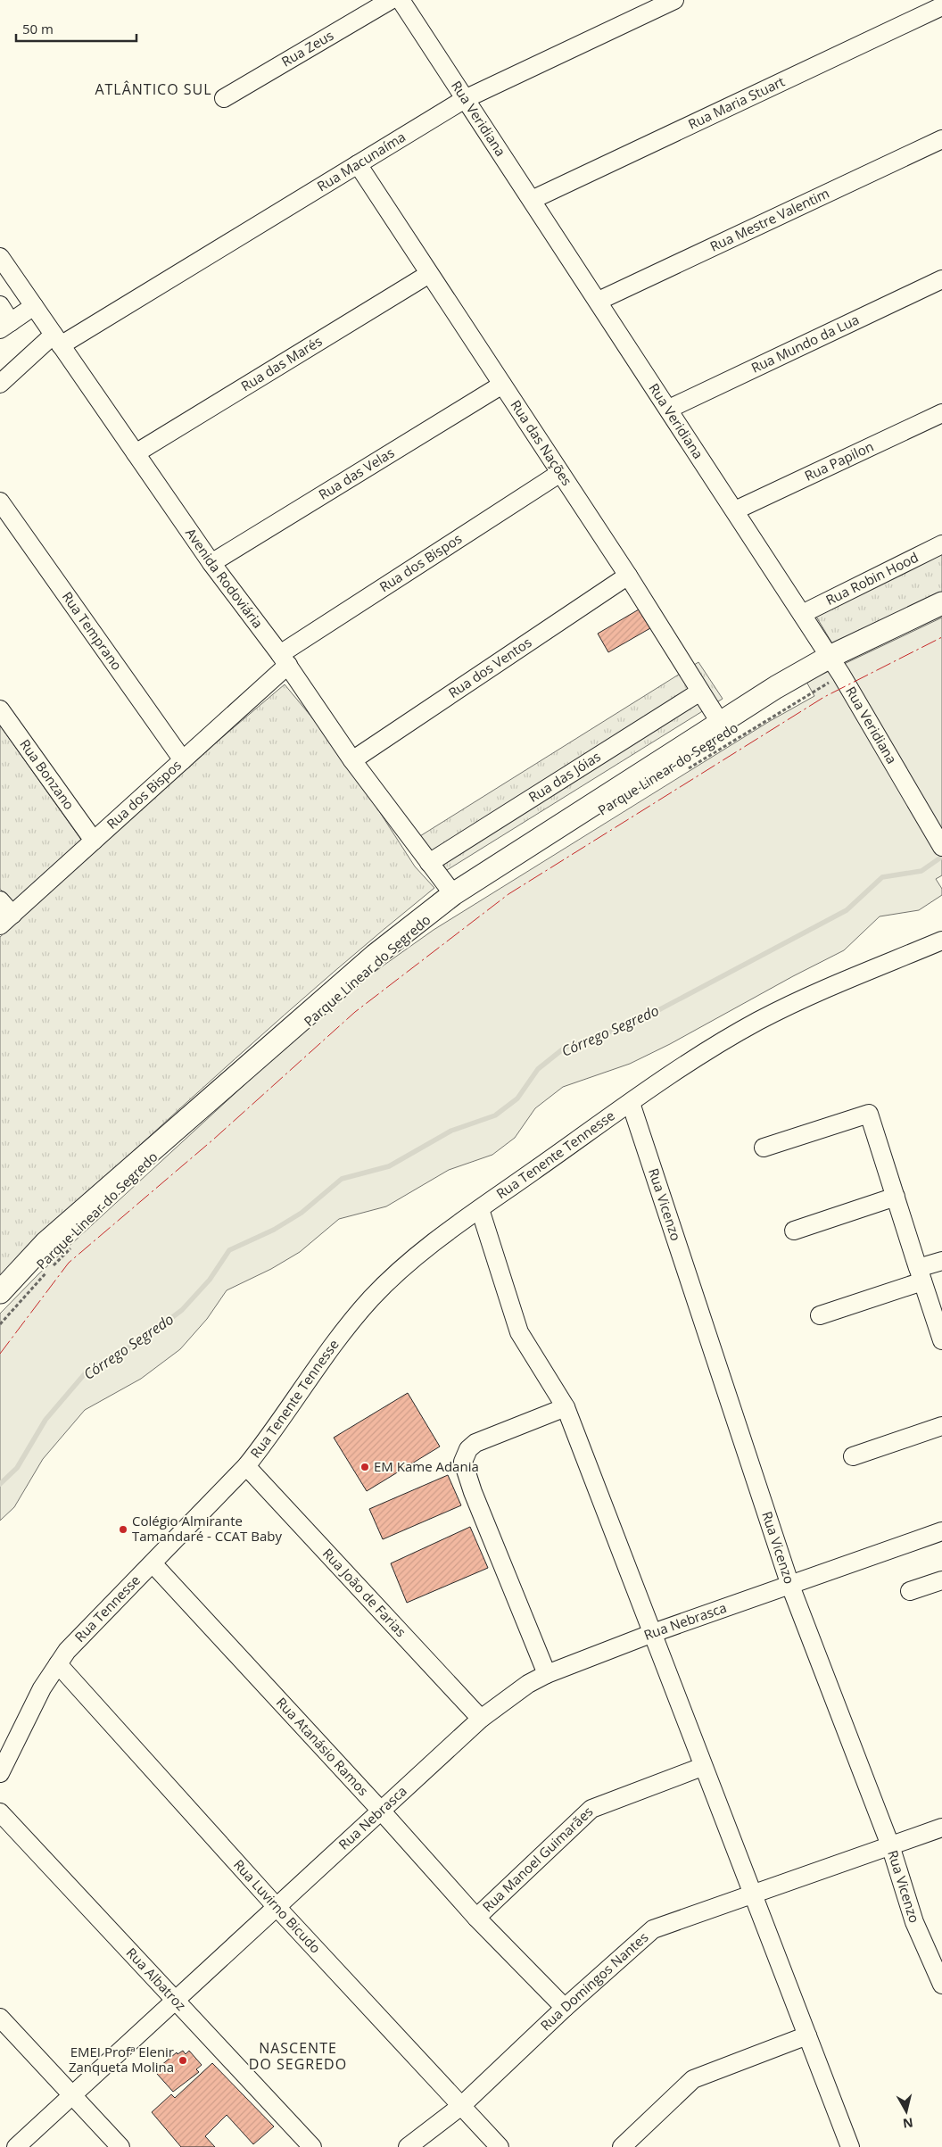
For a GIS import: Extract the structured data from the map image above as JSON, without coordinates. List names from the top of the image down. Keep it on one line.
{"streets":{"street":["Rua Zeus","Rua Maria Stuart","Rua Veridiana","Rua Macunaíma","Rua Mestre Valentim","Rua Mundo da Lua","Rua das Marés","Rua das Nações","Rua Papilon","Rua das Velas","Rua dos Bispos","Avenida Rodoviária","Rua Robin Hood","Rua Temprano","Rua dos Ventos","Rua Bonzano","Rua das Jóias","Rua Tenente Tennesse","Rua Vicenzo","Rua João de Farias","Rua Tennesse","Rua Nebrasca","Rua Atanásio Ramos","Rua Manoel Guimarães","Rua Luvirno Bicudo","Rua Albatroz","Rua Domingos Nantes"],"path":["Parque Linear do Segredo"]},"crossings":[["Rua Maria Stuart","Rua Veridiana"],["Rua Veridiana","Rua Macunaíma"],["Rua Veridiana","Rua Mestre Valentim"],["Rua Veridiana","Rua Mundo da Lua"],["Rua Veridiana","Rua Papilon"],["Rua Veridiana","Rua Robin Hood"],["Rua Veridiana","Parque Linear do Segredo"],["Rua Macunaíma","Rua das Nações"],["Rua Macunaíma","Avenida Rodoviária"],["Rua das Marés","Rua das Nações"],["Rua das Marés","Avenida Rodoviária"],["Rua das Nações","Rua das Velas"],["Rua das Nações","Rua dos Bispos"],["Rua das Nações","Rua dos Ventos"],["Rua das Nações","Rua das Jóias"],["Rua das Velas","Avenida Rodoviária"],["Rua dos Bispos","Avenida Rodoviária"],["Rua dos Bispos","Rua Temprano"],["Rua dos Bispos","Rua Bonzano"],["Avenida Rodoviária","Rua dos Ventos"],["Avenida Rodoviária","Rua das Jóias"],["Rua Tenente Tennesse","Rua Vicenzo"],["Rua Tenente Tennesse","Rua João de Farias"],["Rua Tenente Tennesse","Rua Tennesse"],["Rua Vicenzo","Rua Nebrasca"],["Rua Vicenzo","Rua Domingos Nantes"],["Rua João de Farias","Rua Tennesse"],["Rua João de Farias","Rua Nebrasca"],["Rua Tennesse","Rua Atanásio Ramos"],["Rua Tennesse","Rua Luvirno Bicudo"],["Rua Nebrasca","Rua Atanásio Ramos"],["Rua Nebrasca","Rua Luvirno Bicudo"],["Rua Nebrasca","Rua Albatroz"],["Rua Atanásio Ramos","Rua Manoel Guimarães"],["Rua Atanásio Ramos","Rua Domingos Nantes"],["Rua Luvirno Bicudo","Rua Domingos Nantes"]],"districts":["ATLÂNTICO SUL","NASCENTE DO SEGREDO"],"water":["Córrego Segredo"],"places":["EM Kame Adania","Colégio Almirante Tamandaré - CCAT Baby","EMEI Profª Elenir Zanqueta Molina"],"scale_bar":"50 m","north":"bottom"}
